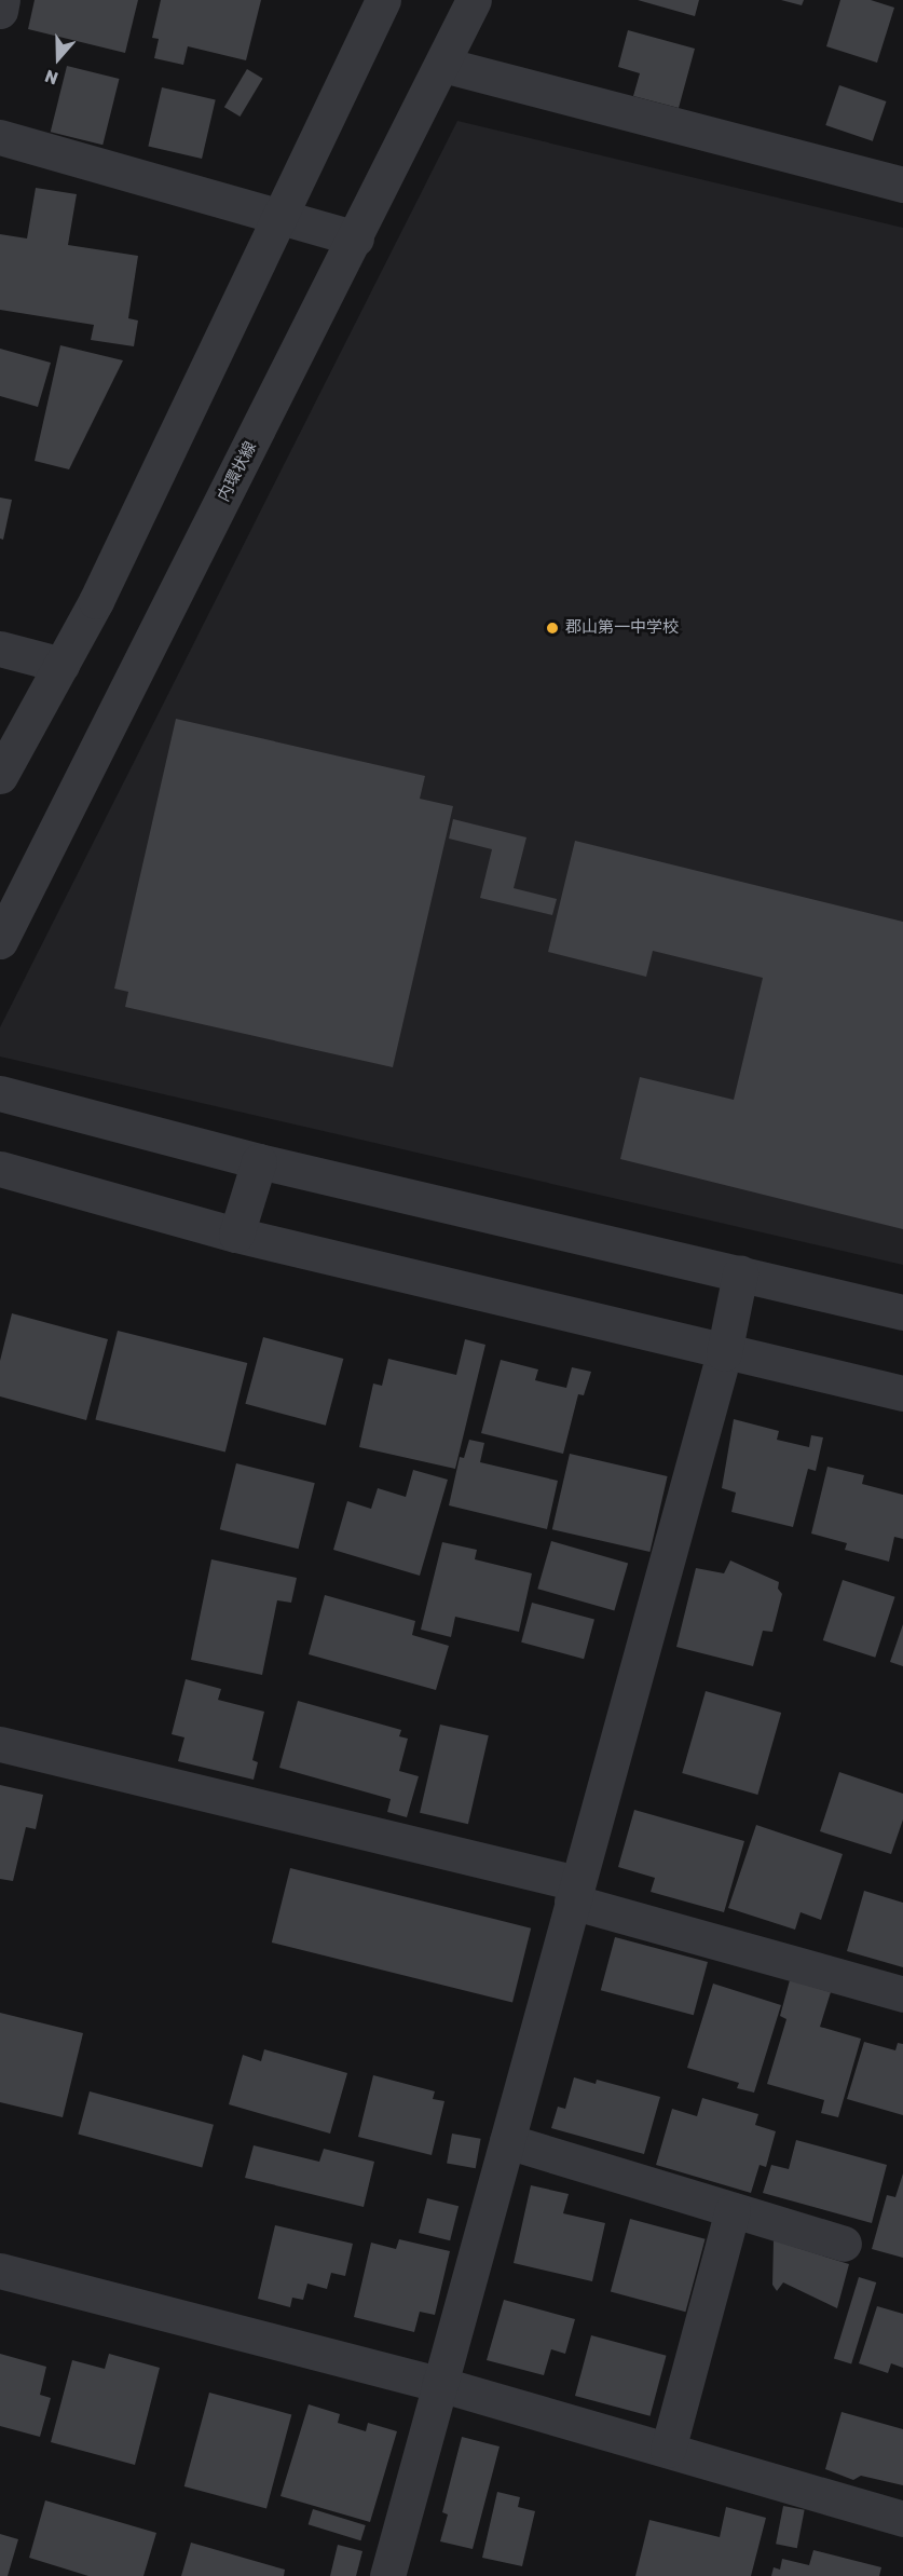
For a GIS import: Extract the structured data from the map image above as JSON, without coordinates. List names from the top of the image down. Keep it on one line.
{"streets":{"street":["内環状線"]},"places":["郡山第一中学校"],"north":"bottom"}
